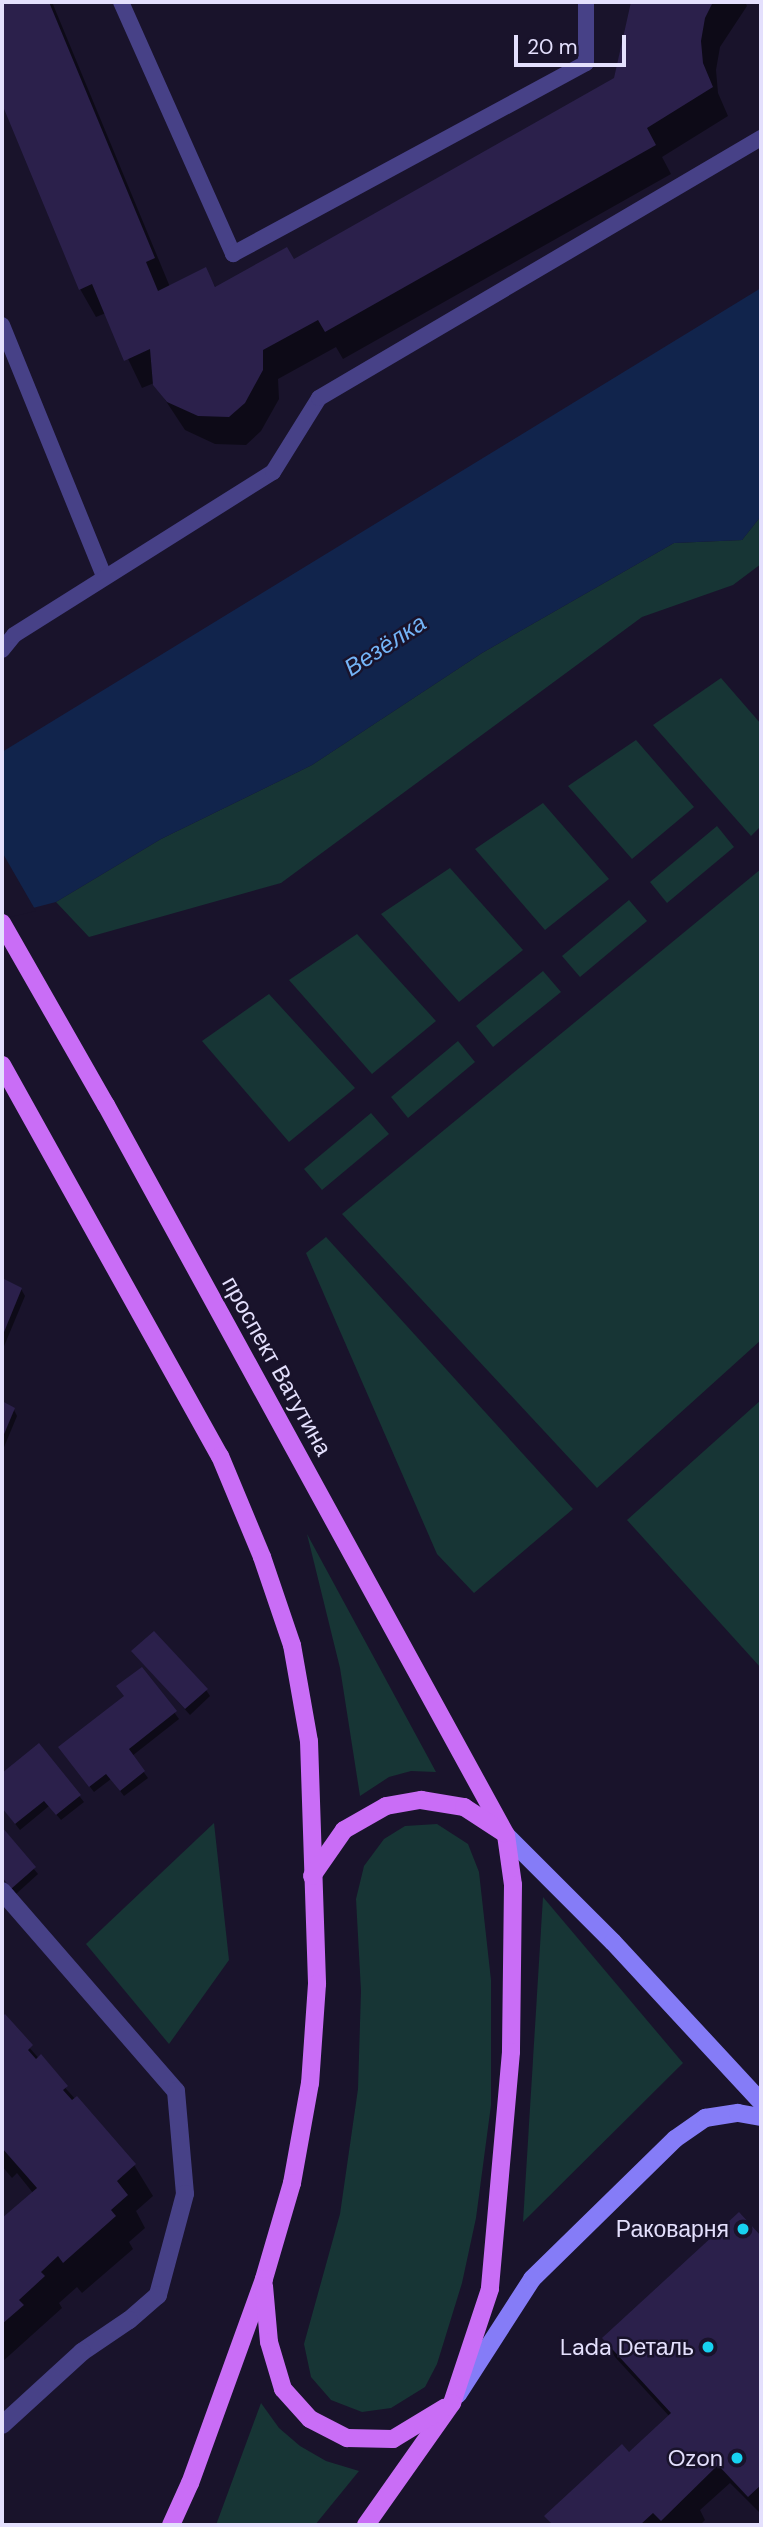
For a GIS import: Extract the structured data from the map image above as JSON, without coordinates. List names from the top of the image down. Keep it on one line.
{"streets":{"main road":["проспект Ватутина"]},"water":["Везёлка"],"places":["Раковарня","Lada Dеталь","Ozon"],"scale_bar":"20 m"}
